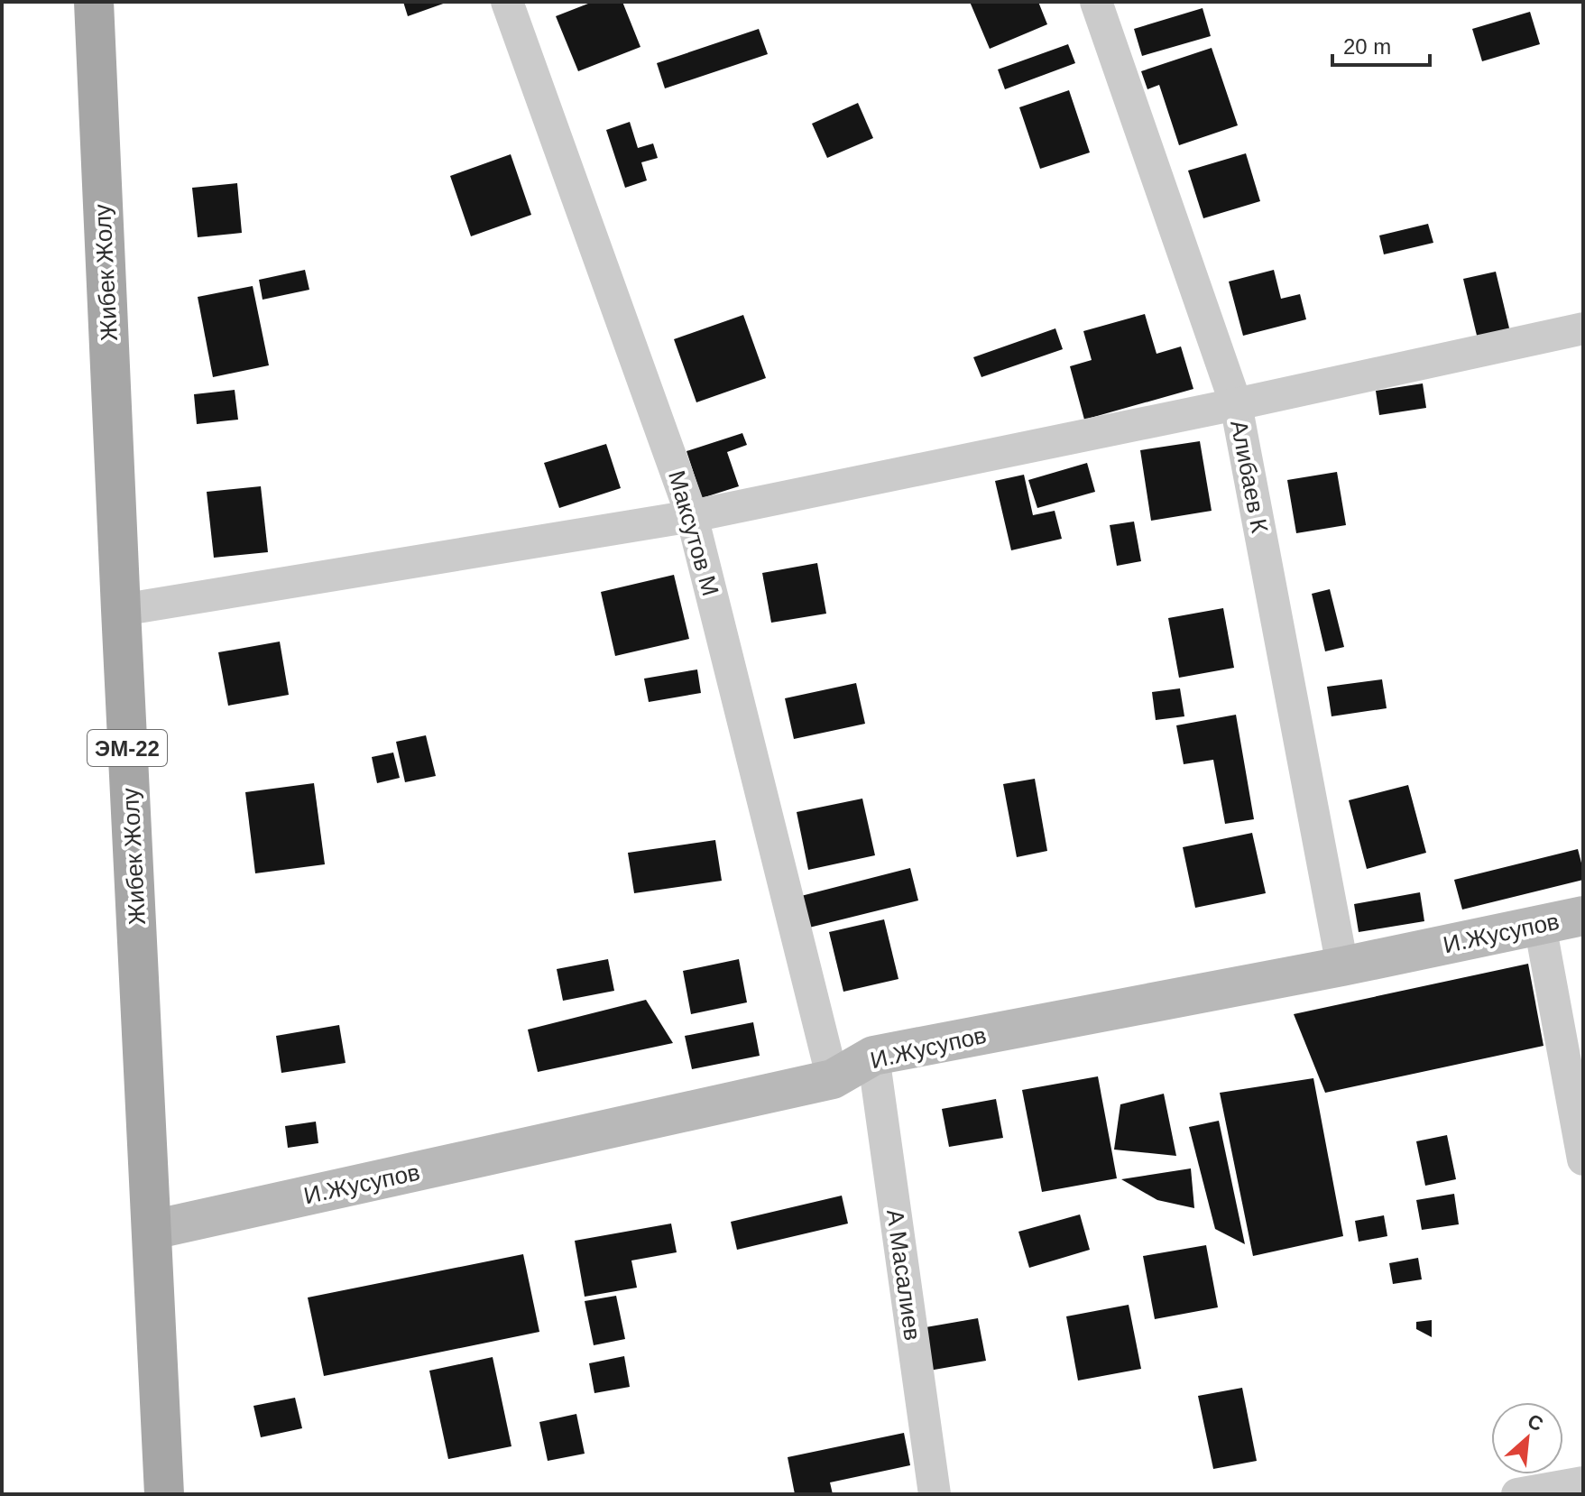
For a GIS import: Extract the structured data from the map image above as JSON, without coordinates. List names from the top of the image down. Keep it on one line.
{"streets":{"main road":["Жибек Жолу","ЭМ-22"],"street":["Алибаев К","Максутов М","И.Жусупов","А Масалиев"]},"crossings":[["Жибек Жолу","И.Жусупов"],["Алибаев К","И.Жусупов"],["Максутов М","И.Жусупов"],["И.Жусупов","А Масалиев"]],"scale_bar":"20 m","north":"top right"}
